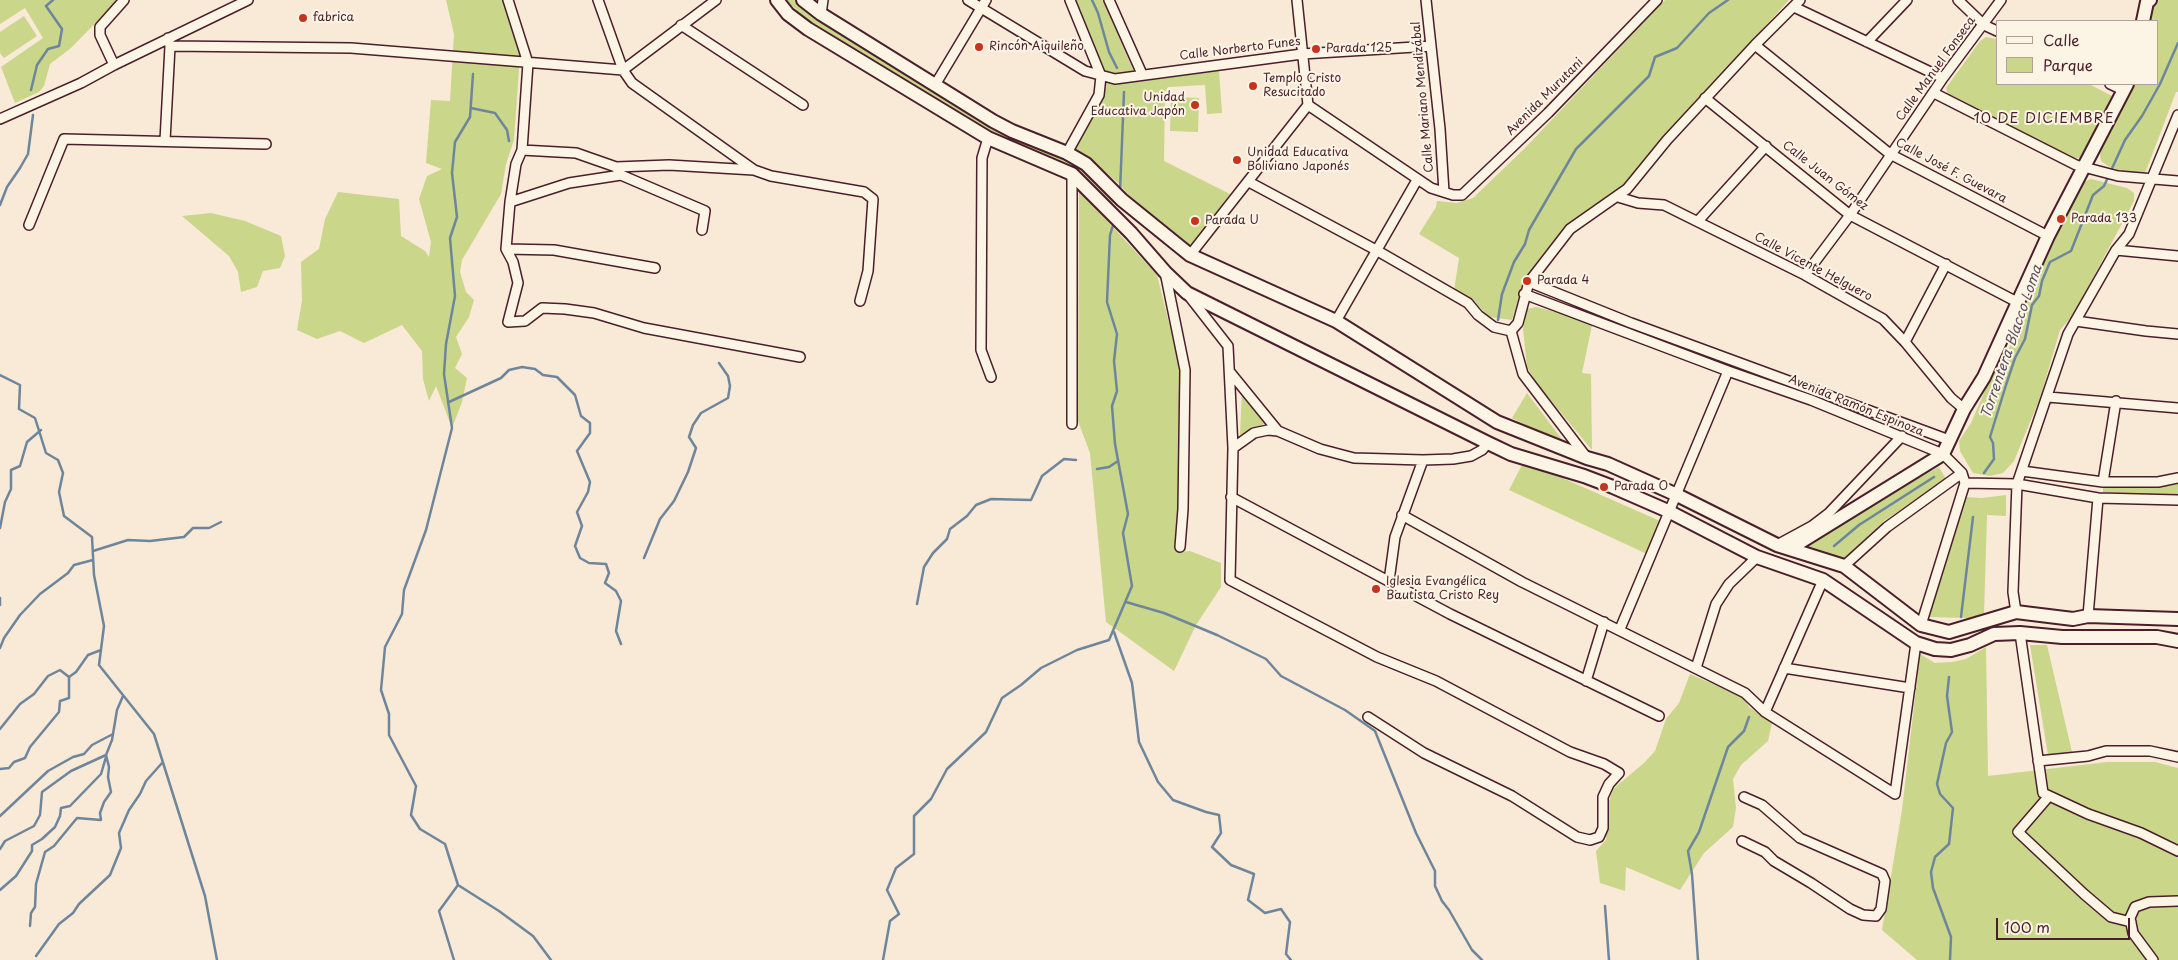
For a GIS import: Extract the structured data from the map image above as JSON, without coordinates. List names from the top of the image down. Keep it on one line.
{"streets":{"street":["Calle Norberto Funes","Calle Manuel Fonseca","Calle Mariano Mendizábal","Avenida Murutani","Calle José F. Guevara","Calle Juan Gómez","Calle Vicente Helguero","Avenida Ramón Espinoza"]},"crossings":[["Calle Norberto Funes","Calle Mariano Mendizábal"],["Calle Manuel Fonseca","Calle José F. Guevara"],["Calle Manuel Fonseca","Calle Juan Gómez"],["Calle Manuel Fonseca","Calle Vicente Helguero"],["Calle Mariano Mendizábal","Avenida Murutani"]],"districts":["10 DE DICIEMBRE"],"water":["Torrentera Blacco Loma"],"places":["fabrica","Rincón Aiquileño","Parada 125","Templo Cristo Resucitado","Unidad Educativa Japón","Unidad Educativa Boliviano Japonés","Parada 133","Parada U","Parada 4","Parada O","Iglesia Evangélica Bautista Cristo Rey"],"legend":["Calle","Parque"],"scale_bar":"100 m"}
